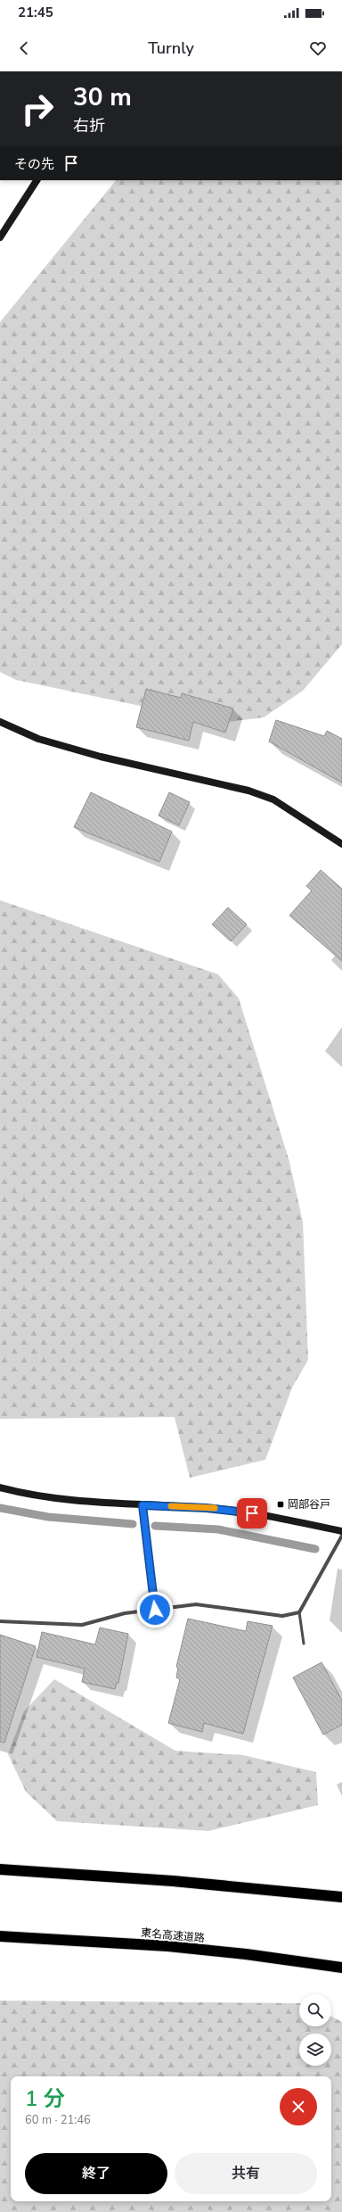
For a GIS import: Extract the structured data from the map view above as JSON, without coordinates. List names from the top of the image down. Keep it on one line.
{"streets":{"highway":["東名高速道路"]},"places":{"transit":["岡部谷戸"]},"page":{"status":"21:45","header":"Turnly","turn":["30 m","右折"],"then":"その先","heading":["1 分","60 m · 21:46"],"buttons":["終了","共有"]}}
